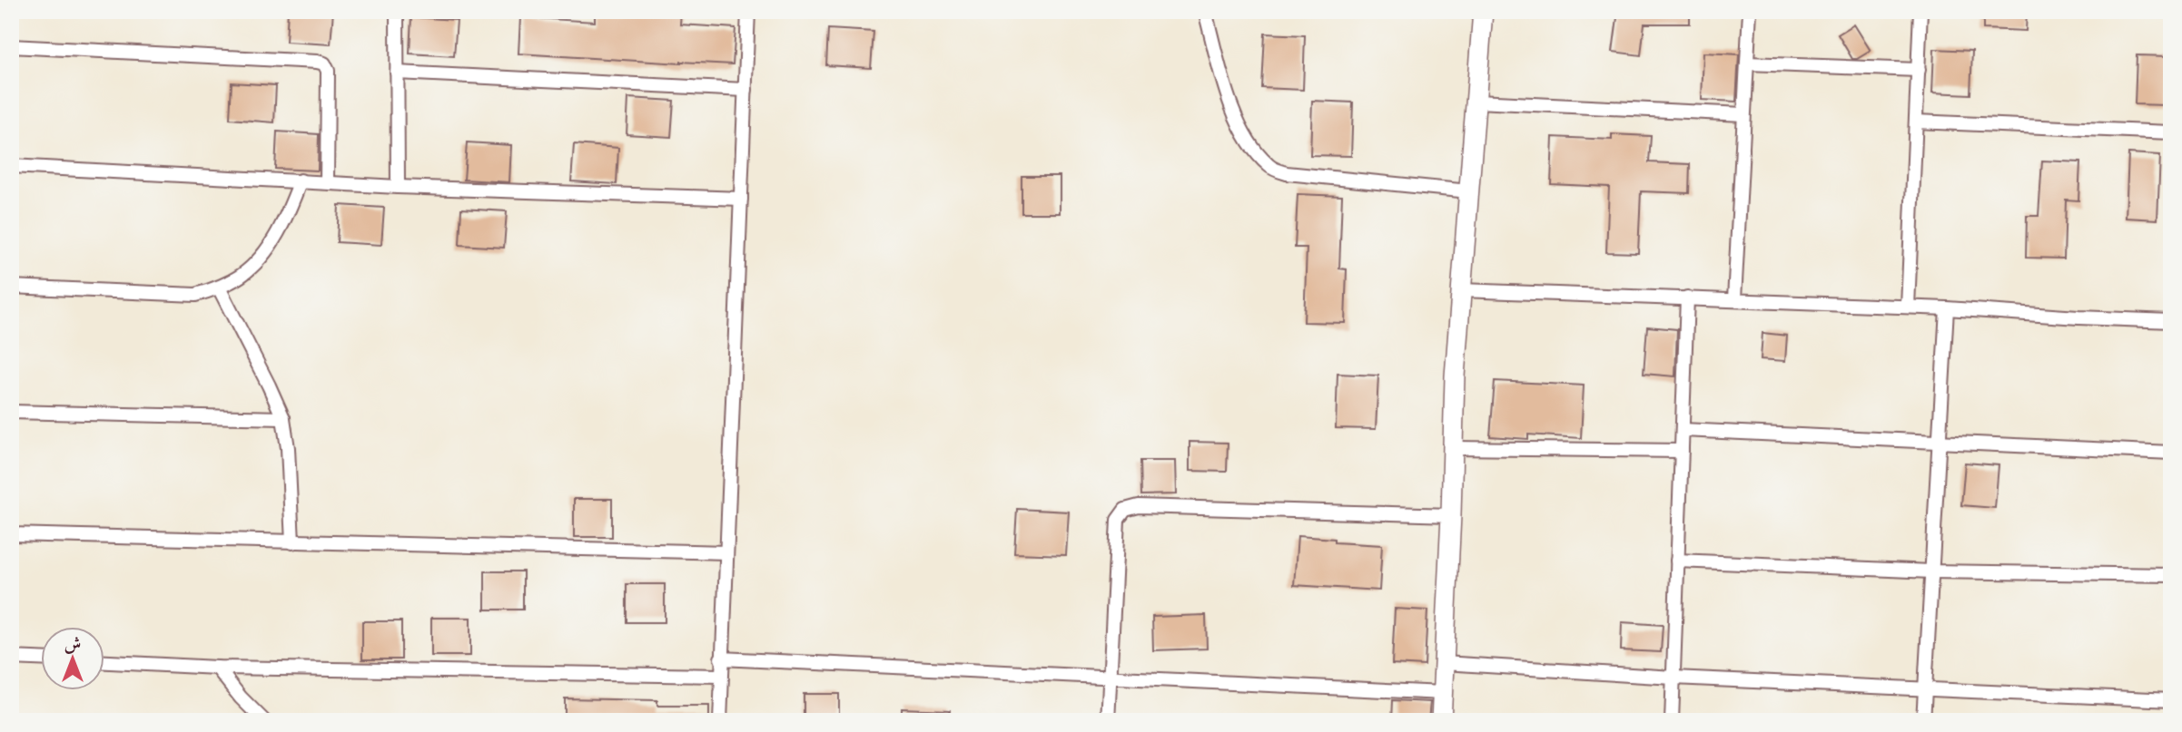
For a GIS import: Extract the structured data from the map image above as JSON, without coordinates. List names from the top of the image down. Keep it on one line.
{"north":"top"}
